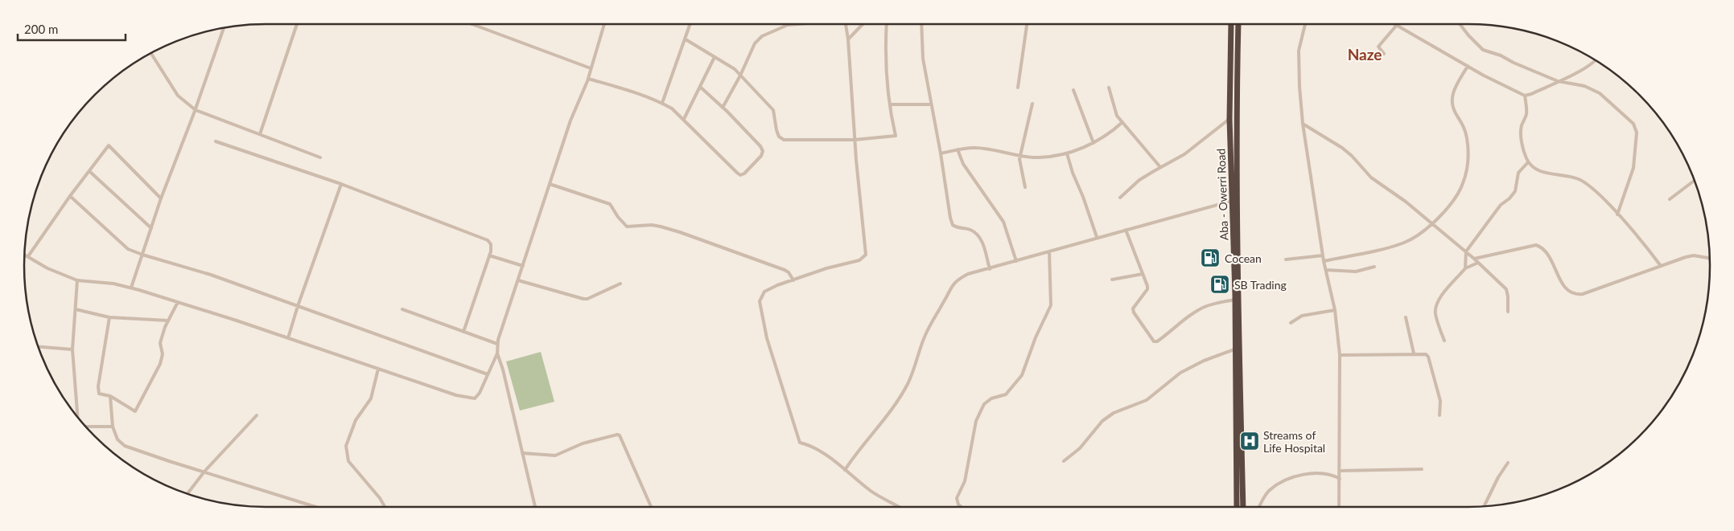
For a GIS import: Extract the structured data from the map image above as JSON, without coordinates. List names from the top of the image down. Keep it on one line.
{"streets":{"highway":["Aba - Owerri Road"]},"districts":["Naze"],"places":{"fuel station":["Cocean","SB Trading"],"hospital":["Streams of Life Hospital"]},"scale_bar":"200 m"}
